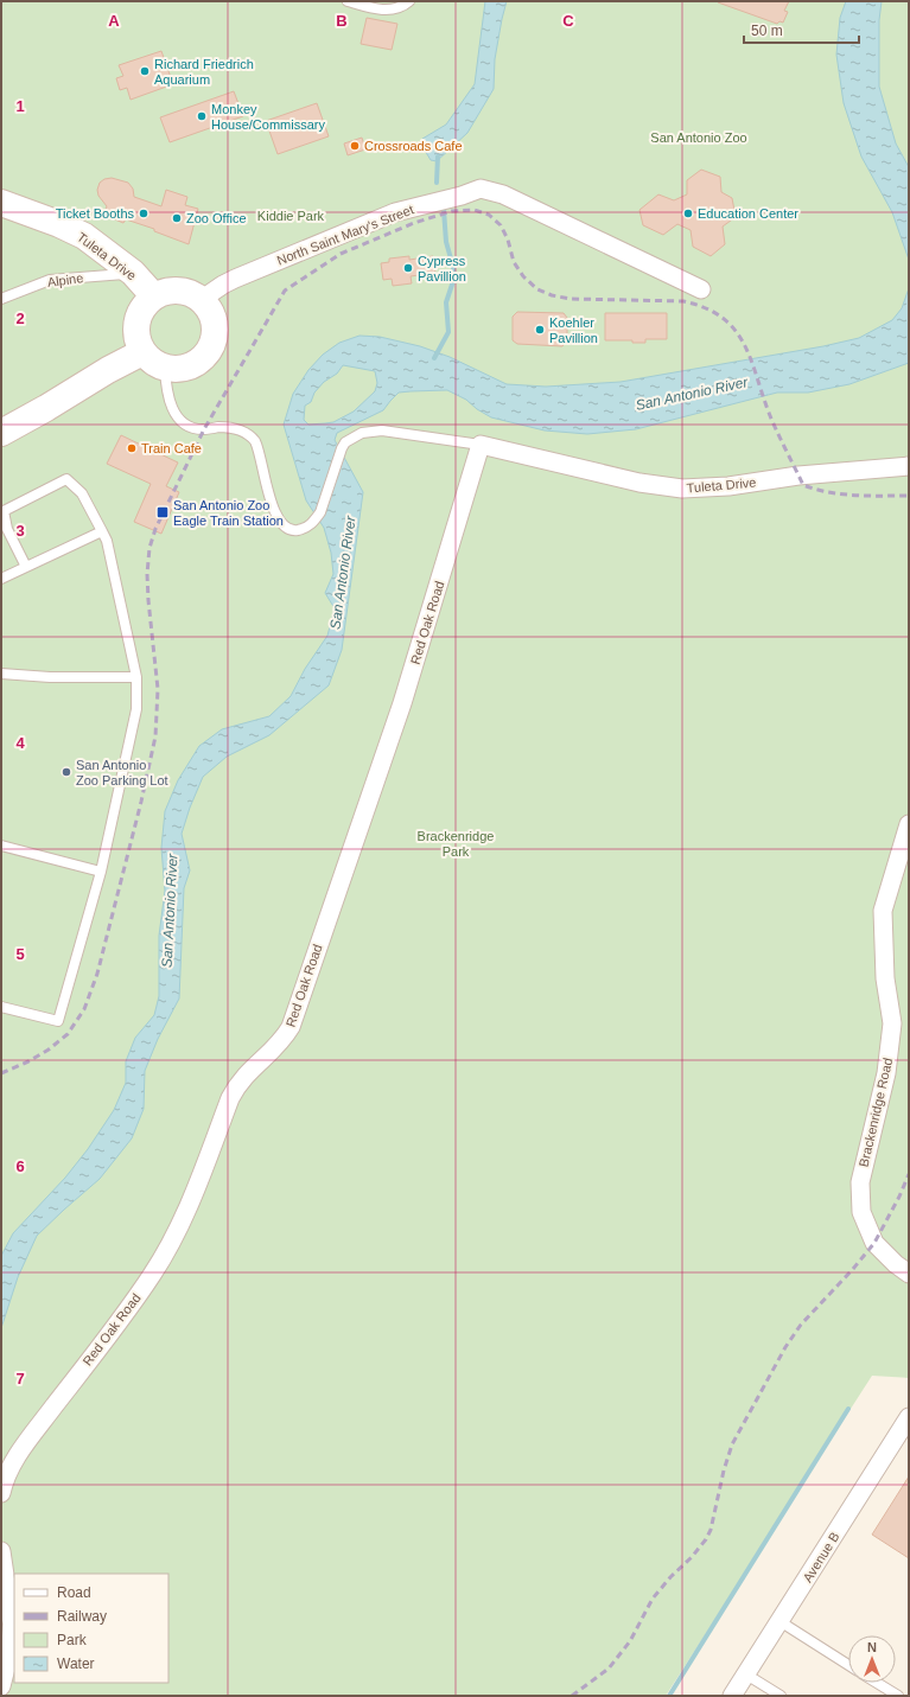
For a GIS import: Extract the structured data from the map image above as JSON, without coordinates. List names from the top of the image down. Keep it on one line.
{"streets":{"street":["North Saint Mary's Street","Tuleta Drive","Red Oak Road","Brackenridge Road","Avenue B"],"lane":["Alpine"]},"crossings":[["North Saint Mary's Street","Tuleta Drive"],["Tuleta Drive","Alpine"],["Tuleta Drive","Red Oak Road"]],"water":["San Antonio River"],"parks":["San Antonio Zoo","Kiddie Park","Brackenridge Park"],"places":{"other":["Richard Friedrich Aquarium","Monkey House/Commissary","Crossroads Cafe","Ticket Booths","Education Center","Zoo Office","Cypress Pavillion","Koehler Pavillion","Train Cafe","San Antonio Zoo Parking Lot"],"transit":["San Antonio Zoo Eagle Train Station"]},"legend":["Road","Railway","Park","Water"],"scale_bar":"50 m","north":"top","grid":{"columns":["A","B","C"],"rows":["1","2","3","4","5","6","7"]}}
